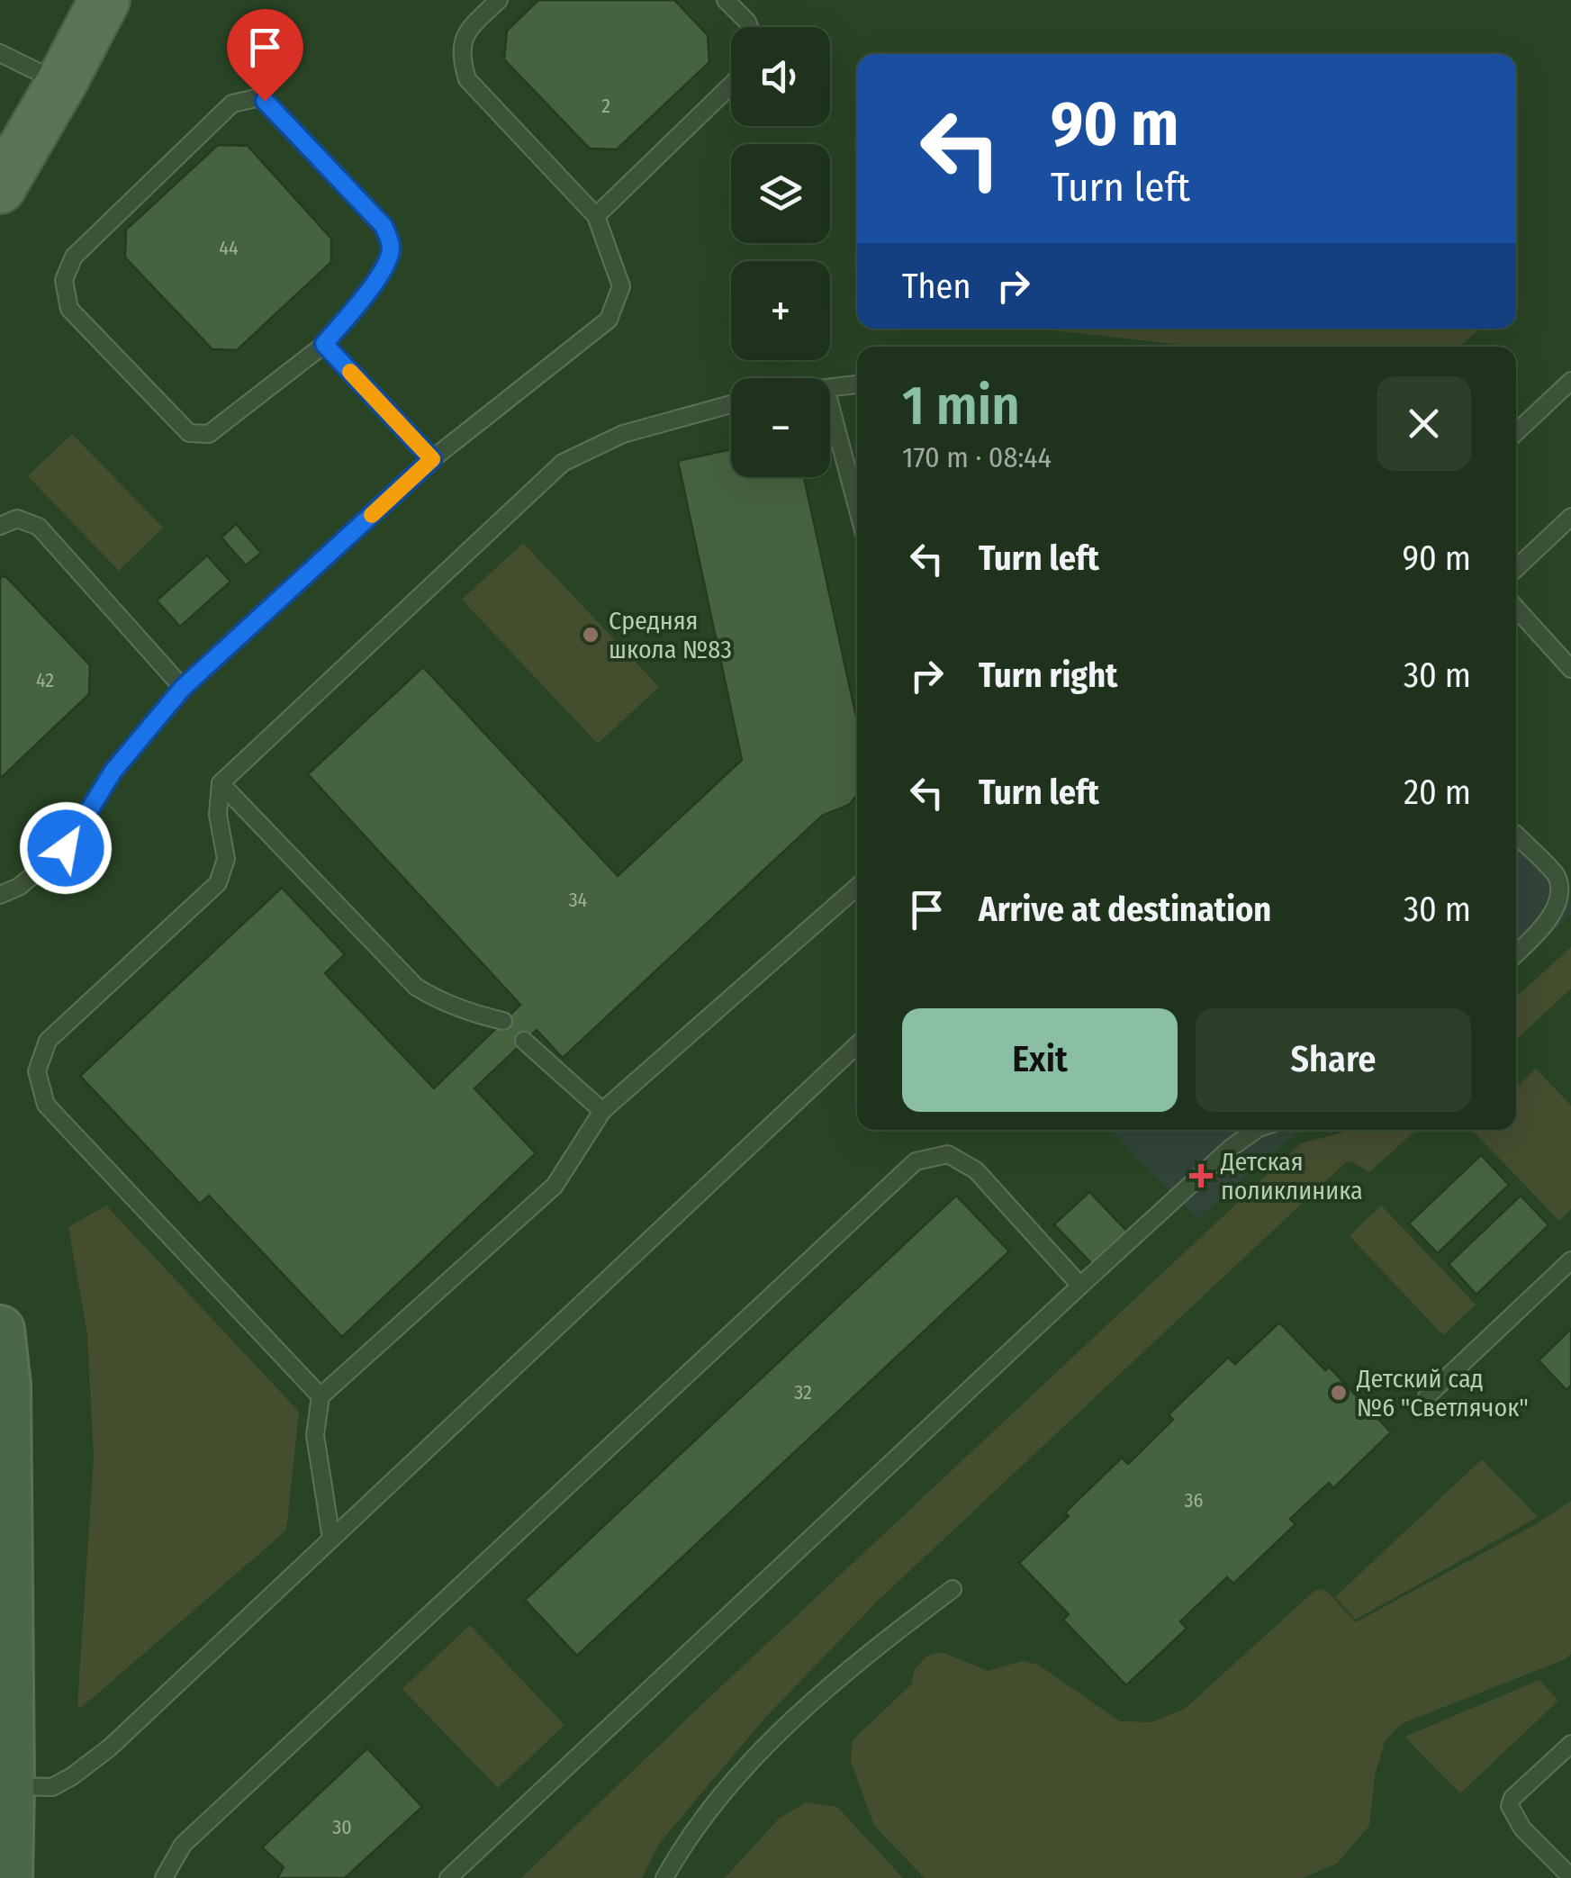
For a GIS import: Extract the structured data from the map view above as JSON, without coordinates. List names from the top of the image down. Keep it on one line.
{"places":{"other":["Средняя школа №83","Детский сад №6 \"Светлячок\""],"health":["Детская поликлиника"]},"house_numbers":["2","44","42","34","32","36","30"],"page":{"map_buttons":["+","−"],"turn":["90 m","Turn left"],"then":"Then","heading":["1 min","170 m · 08:44"],"list":[{"name":"Turn left","value":"90 m"},{"name":"Turn right","value":"30 m"},{"name":"Turn left","value":"20 m"},{"name":"Arrive at destination","value":"30 m"}],"buttons":["Exit","Share"]}}
